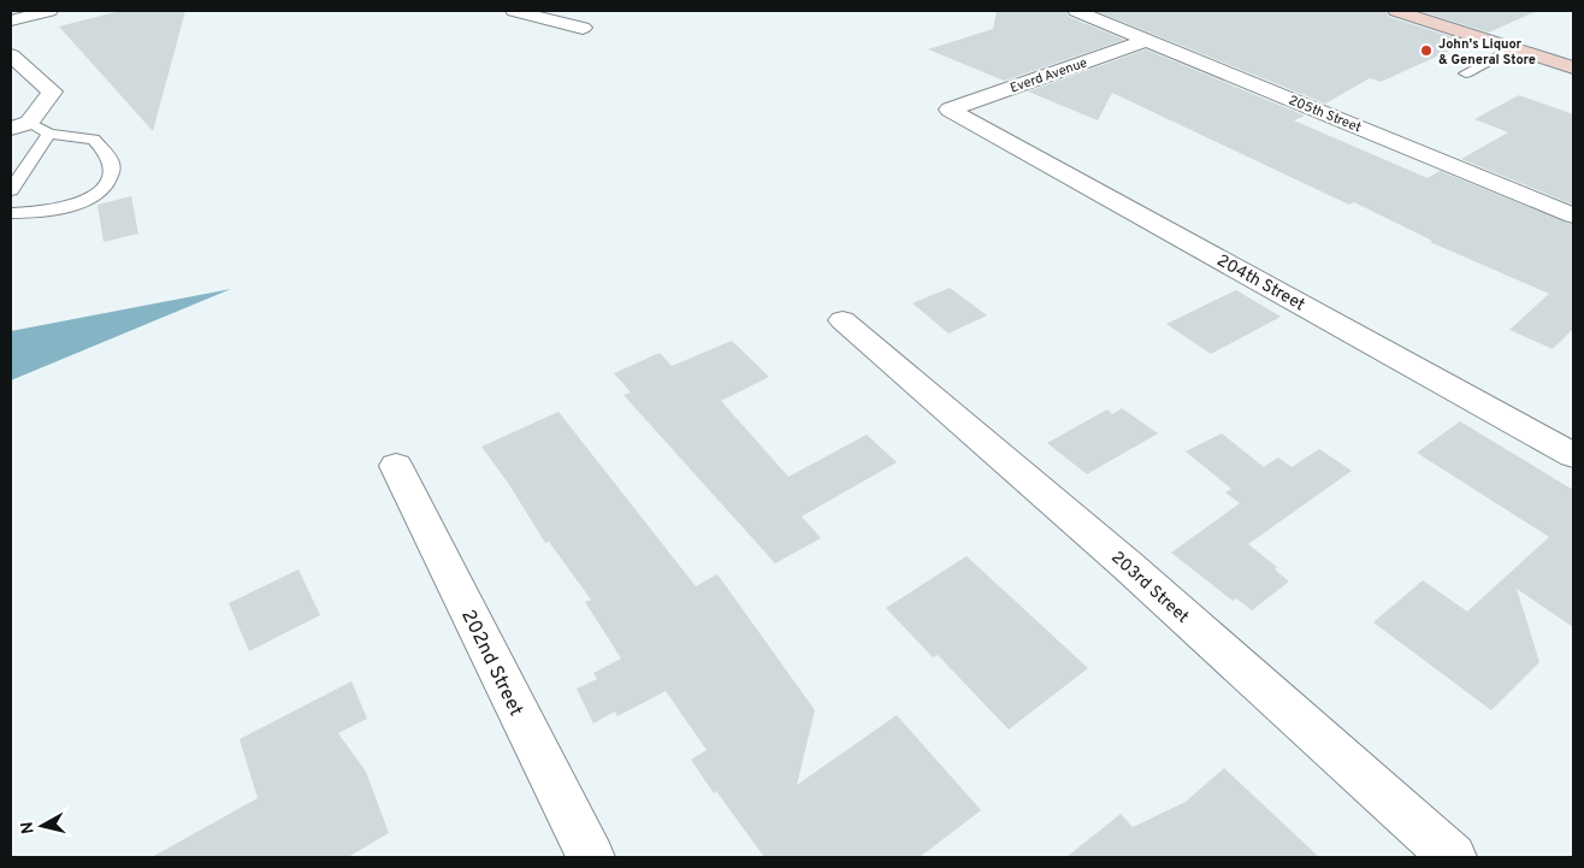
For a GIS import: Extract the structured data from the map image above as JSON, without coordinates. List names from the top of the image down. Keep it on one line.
{"streets":{"street":["Everd Avenue","205th Street","204th Street","203rd Street","202nd Street"]},"crossings":[["Everd Avenue","205th Street"],["Everd Avenue","204th Street"]],"places":["John's Liquor & General Store"],"north":"left"}
